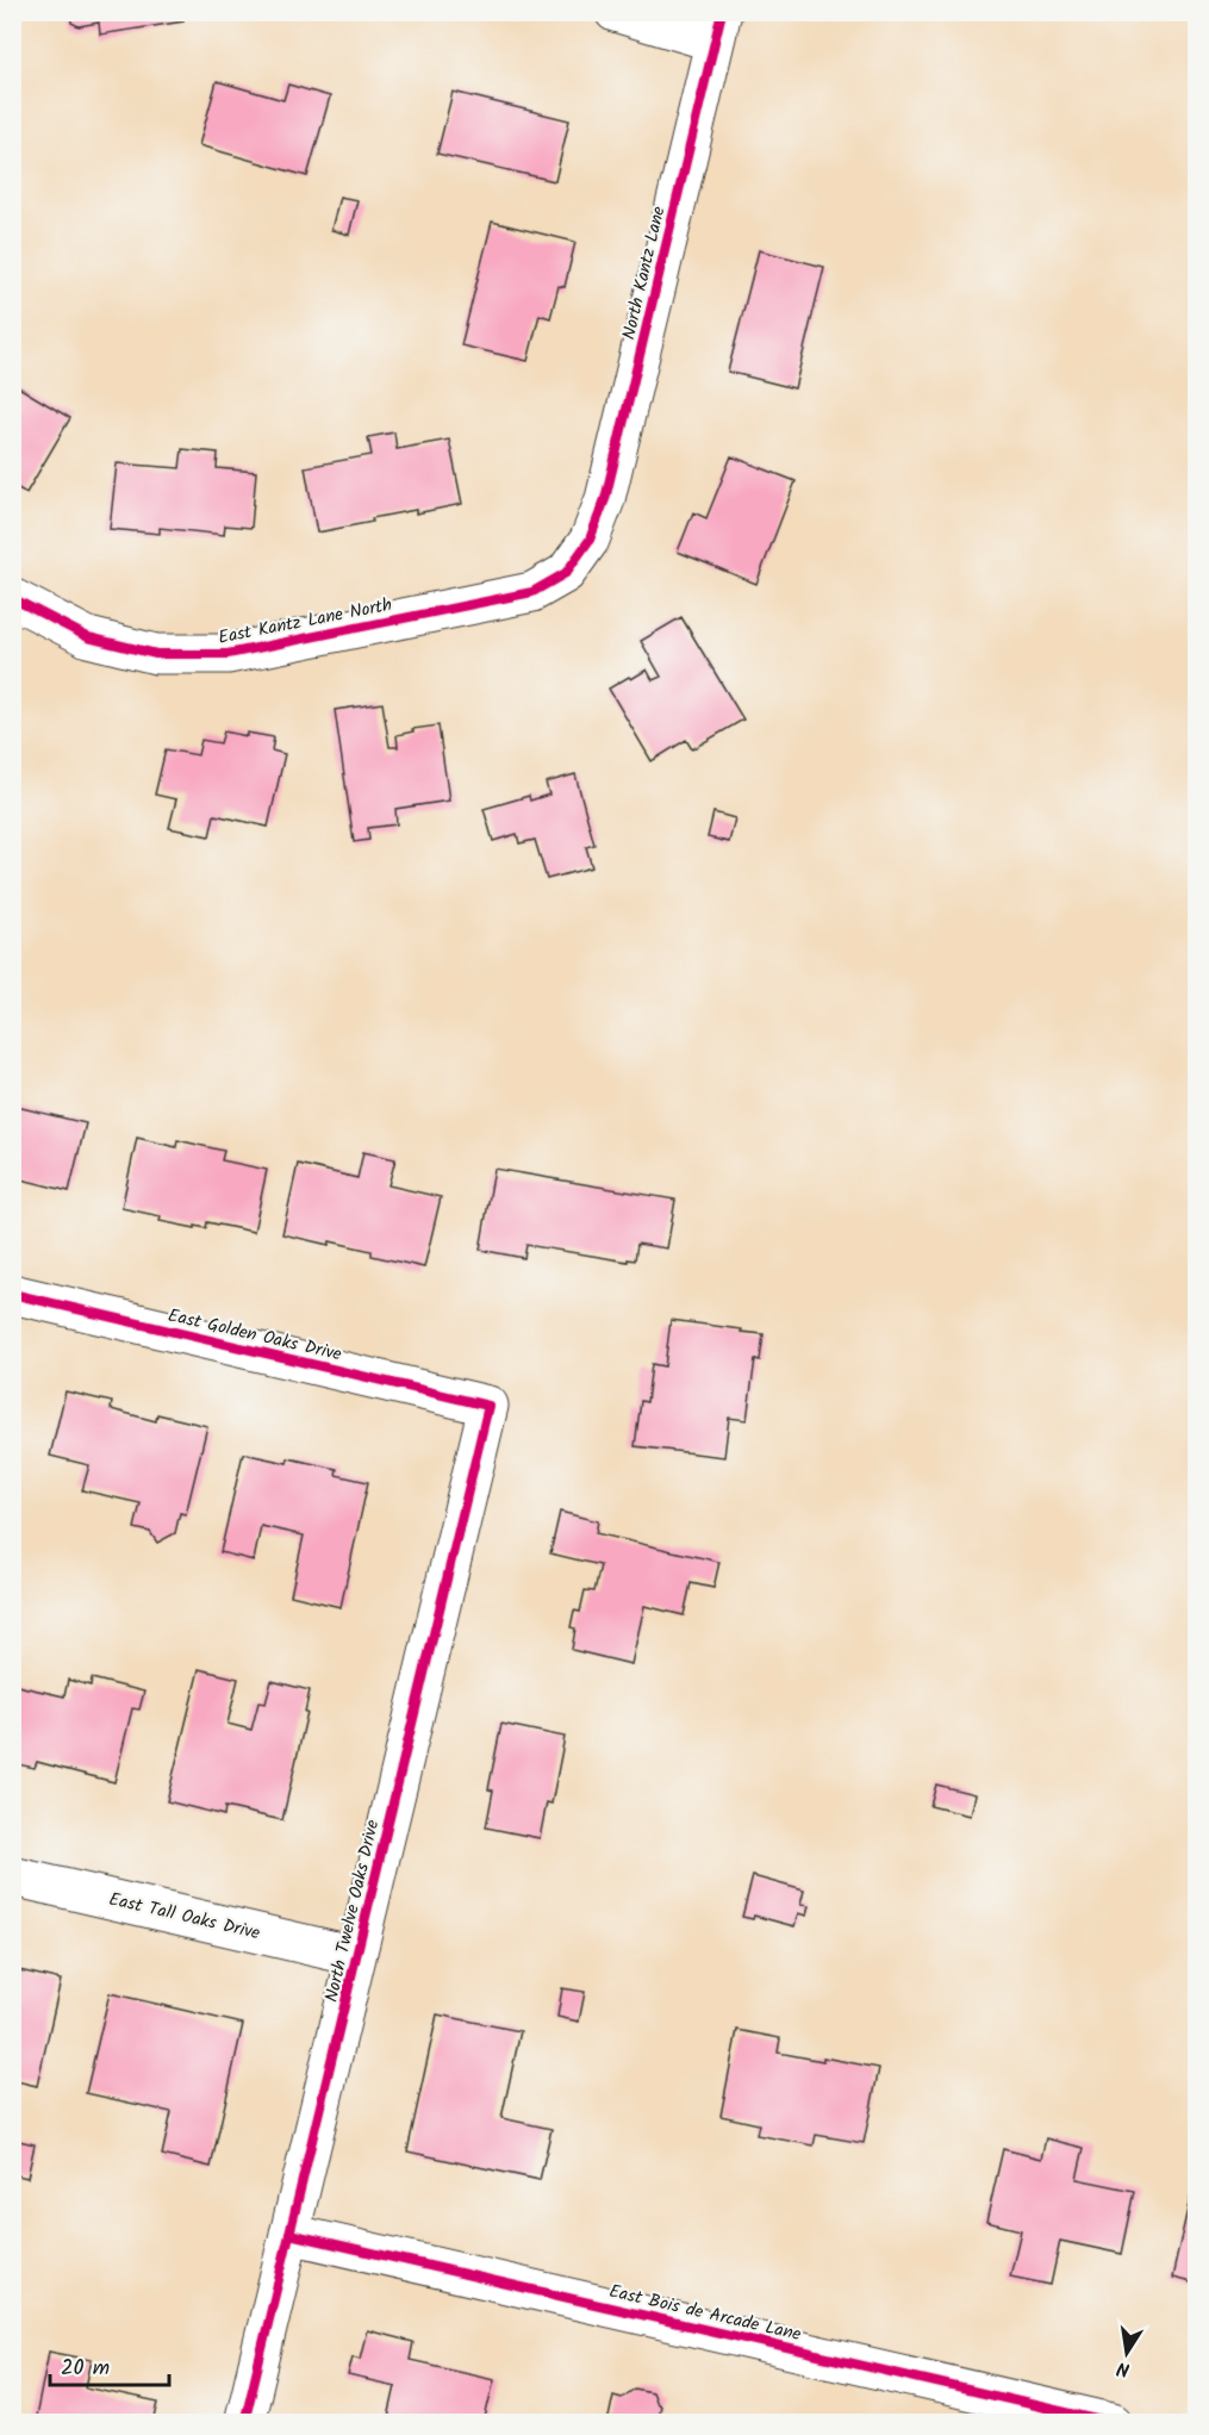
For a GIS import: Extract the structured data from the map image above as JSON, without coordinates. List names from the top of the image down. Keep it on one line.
{"streets":{"street":["North Kantz Lane","East Kantz Lane North","East Golden Oaks Drive","North Twelve Oaks Drive","East Tall Oaks Drive","East Bois de Arcade Lane"]},"crossings":[["North Kantz Lane","East Kantz Lane North"],["East Golden Oaks Drive","North Twelve Oaks Drive"],["North Twelve Oaks Drive","East Tall Oaks Drive"],["North Twelve Oaks Drive","East Bois de Arcade Lane"]],"scale_bar":"20 m","north":"bottom"}
